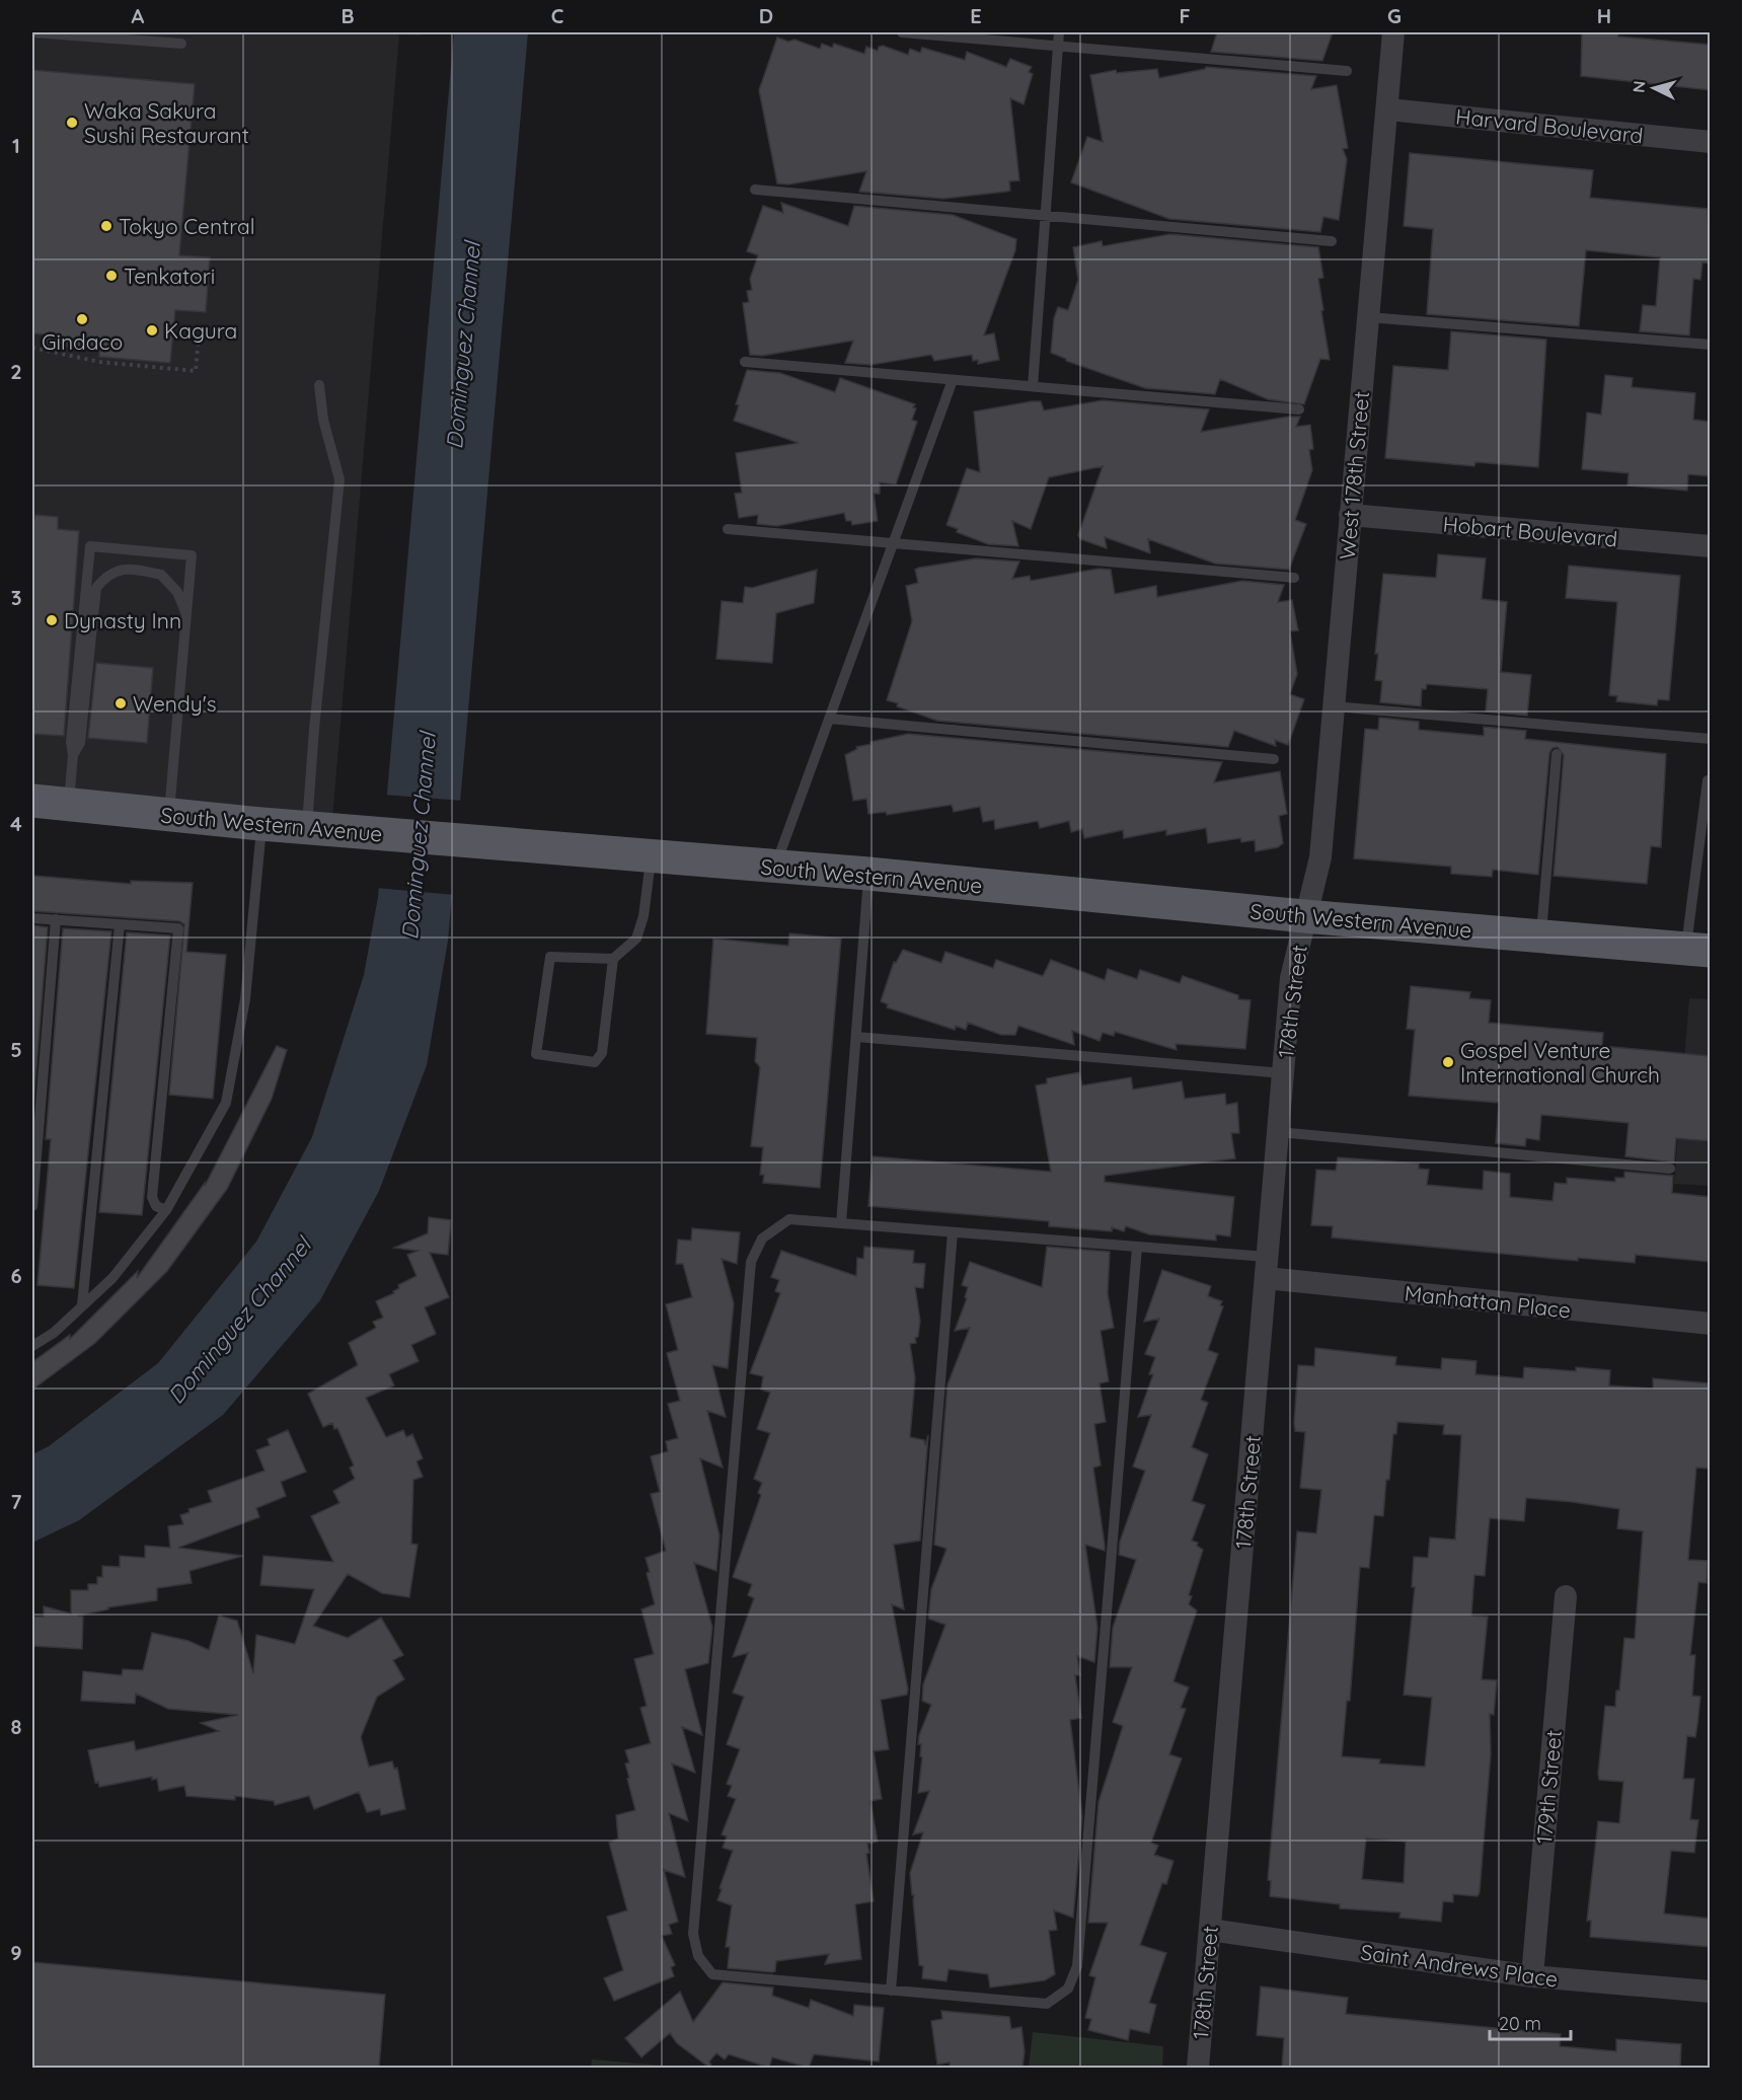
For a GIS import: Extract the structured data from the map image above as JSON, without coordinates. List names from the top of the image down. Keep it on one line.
{"streets":{"main road":["South Western Avenue"],"street":["Harvard Boulevard","West 178th Street","Hobart Boulevard","178th Street","Manhattan Place","179th Street","Saint Andrews Place"]},"crossings":[["Harvard Boulevard","West 178th Street"],["West 178th Street","Hobart Boulevard"],["West 178th Street","South Western Avenue"],["West 178th Street","178th Street"],["South Western Avenue","178th Street"],["178th Street","Manhattan Place"],["178th Street","Saint Andrews Place"],["179th Street","Saint Andrews Place"]],"water":["Dominguez Channel"],"places":["Waka Sakura Sushi Restaurant","Tokyo Central","Tenkatori","Gindaco","Kagura","Dynasty Inn","Wendy's","Gospel Venture International Church"],"scale_bar":"20 m","north":"left","grid":{"columns":["A","B","C","D","E","F","G","H"],"rows":["1","2","3","4","5","6","7","8","9"]}}
